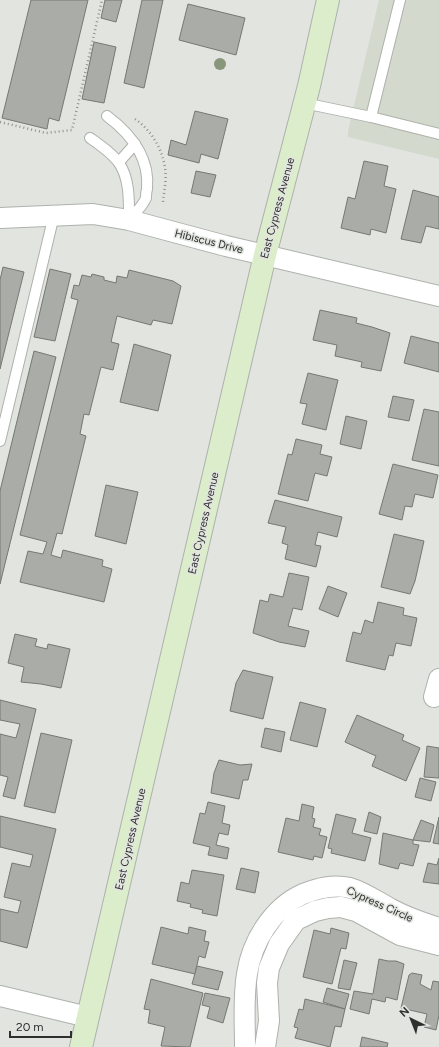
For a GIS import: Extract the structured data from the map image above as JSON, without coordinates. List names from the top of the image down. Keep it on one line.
{"streets":{"main road":["East Cypress Avenue"],"street":["Hibiscus Drive","Cypress Circle"]},"crossings":[["East Cypress Avenue","Hibiscus Drive"]],"scale_bar":"20 m","north":"top left"}
